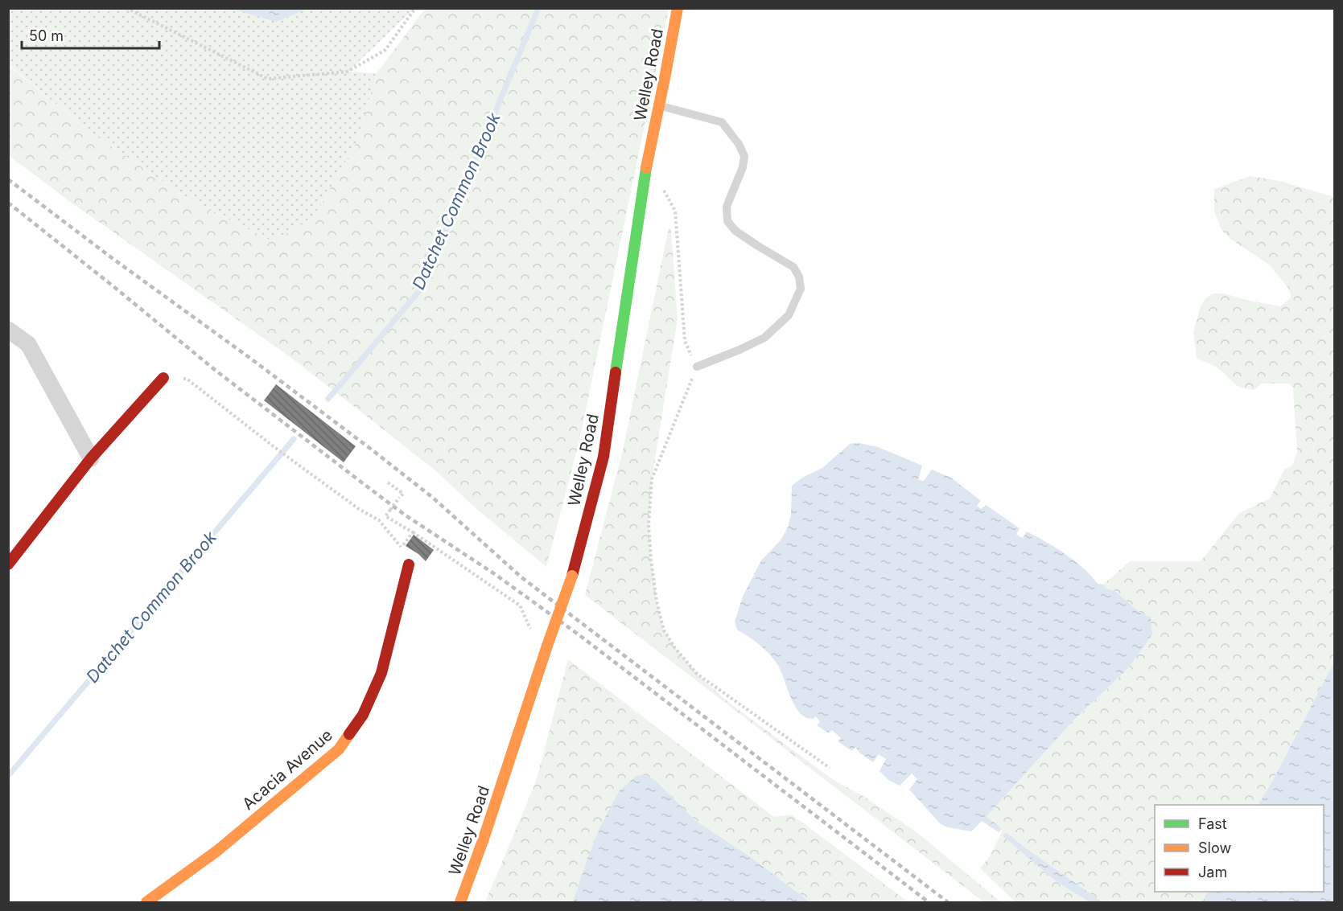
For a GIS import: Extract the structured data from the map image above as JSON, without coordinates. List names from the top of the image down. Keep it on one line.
{"streets":{"main road":["Welley Road","Acacia Avenue"]},"water":["Datchet Common Brook"],"legend":["Fast","Slow","Jam"],"scale_bar":"50 m"}
